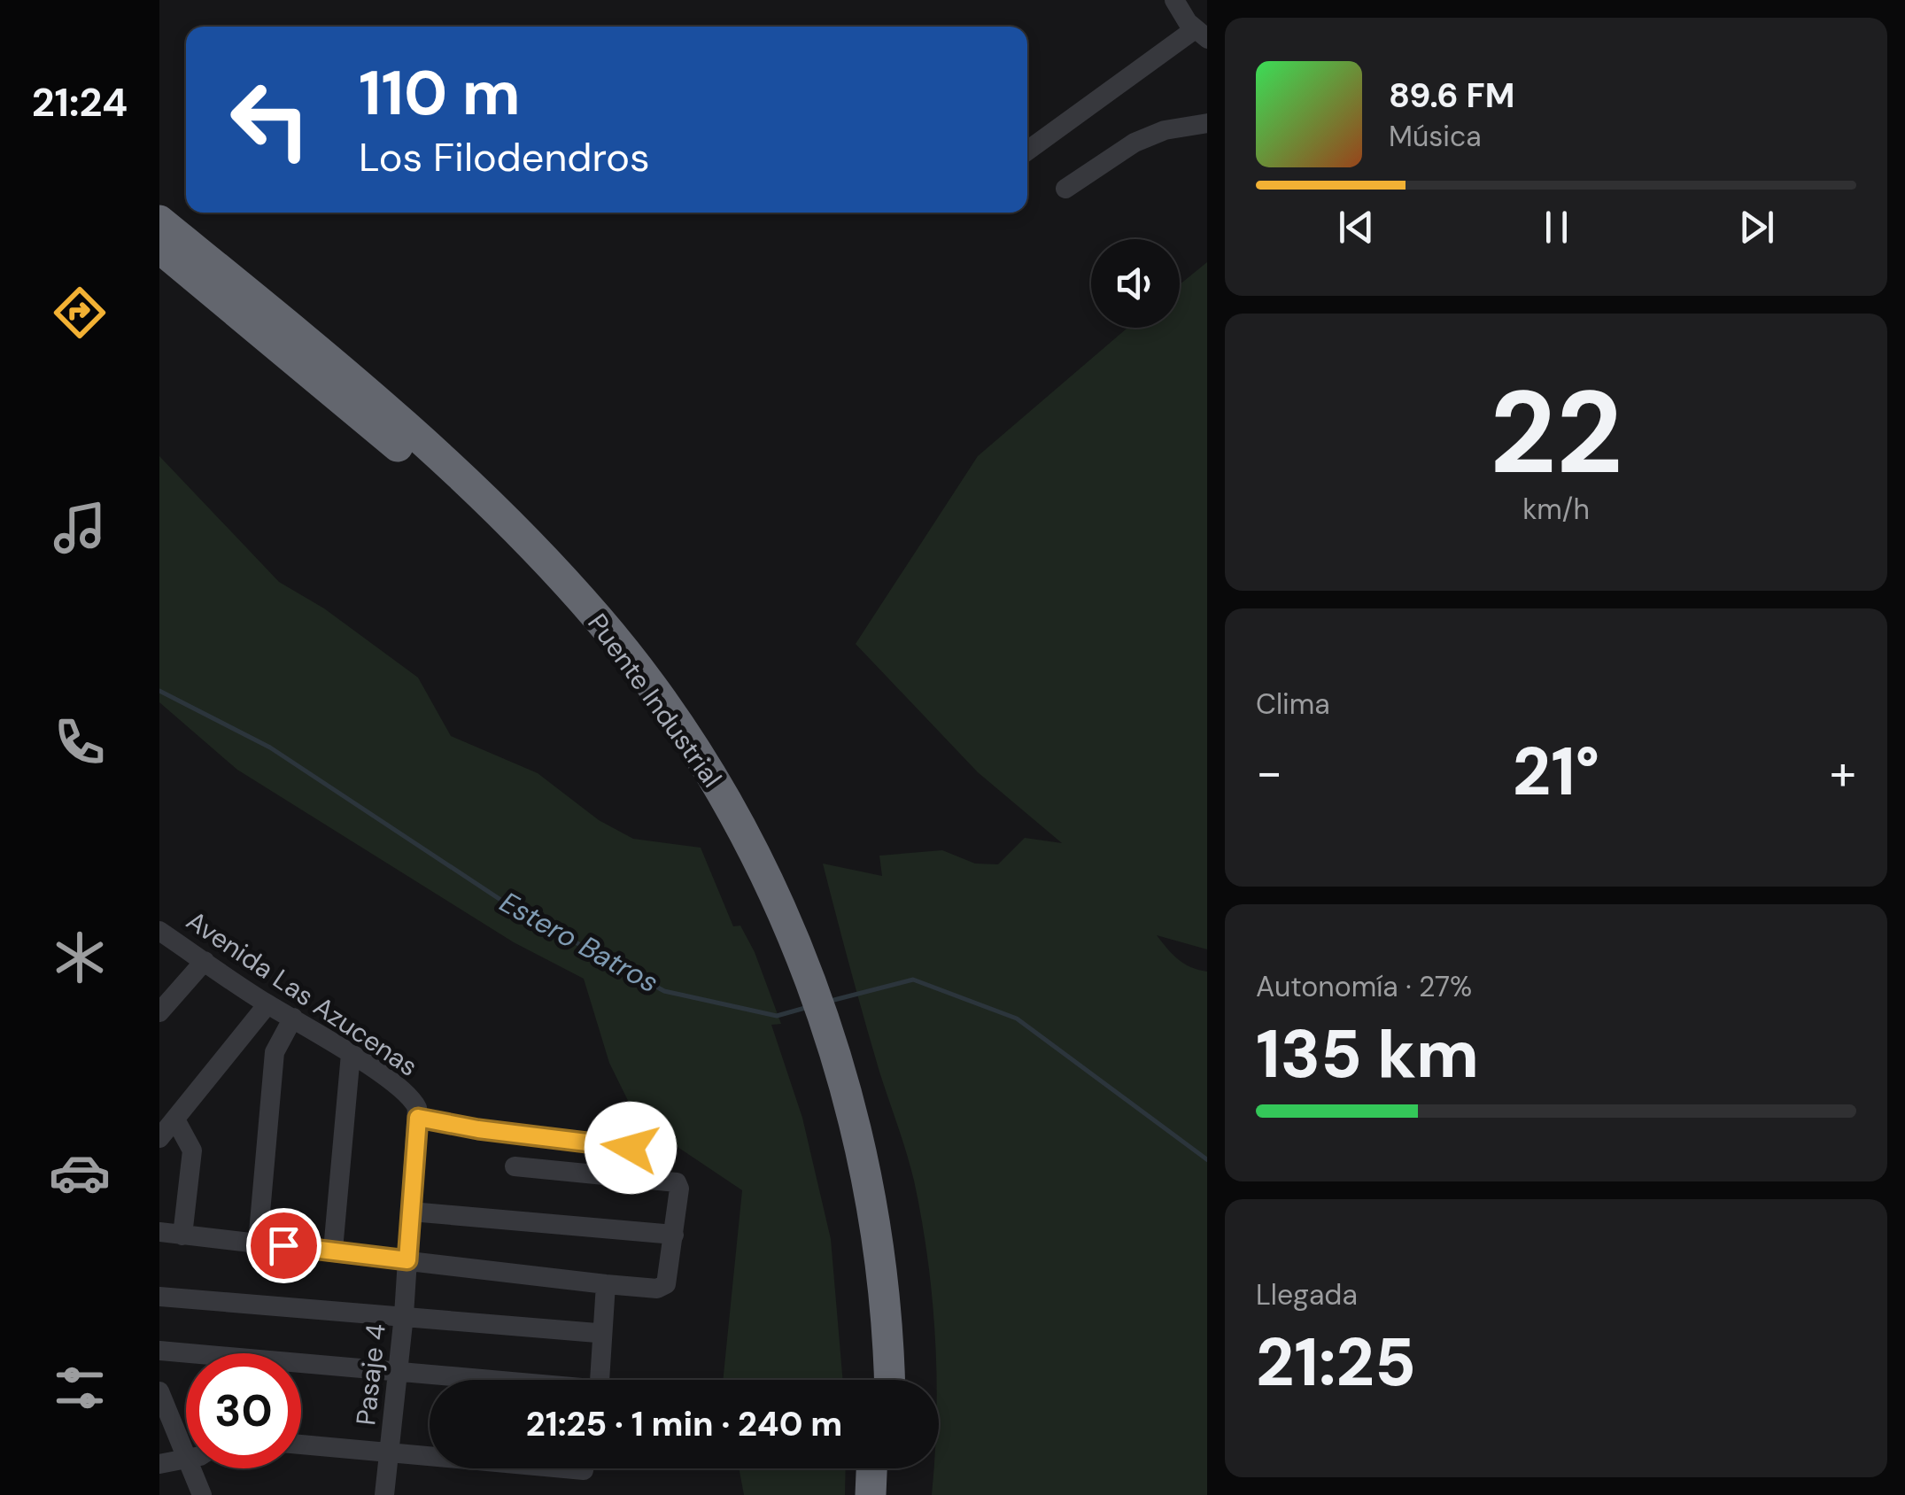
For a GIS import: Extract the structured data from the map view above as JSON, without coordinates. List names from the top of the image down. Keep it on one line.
{"streets":{"highway":["Puente Industrial"],"street":["Avenida Las Azucenas","Pasaje 4"]},"crossings":[["Avenida Las Azucenas","Pasaje 4"]],"water":["Estero Batros"],"page":{"tabs":"21:24","turn":["110 m","Los Filodendros"],"song":["89.6 FM","Música"],"tile":[["22","km/h"],"Clima",["Autonomía · 27%","135 km"],["Llegada","21:25"]],"heat":["−","21°","+"],"limit":"30","trip":"21:25 · 1 min · 240 m"}}
